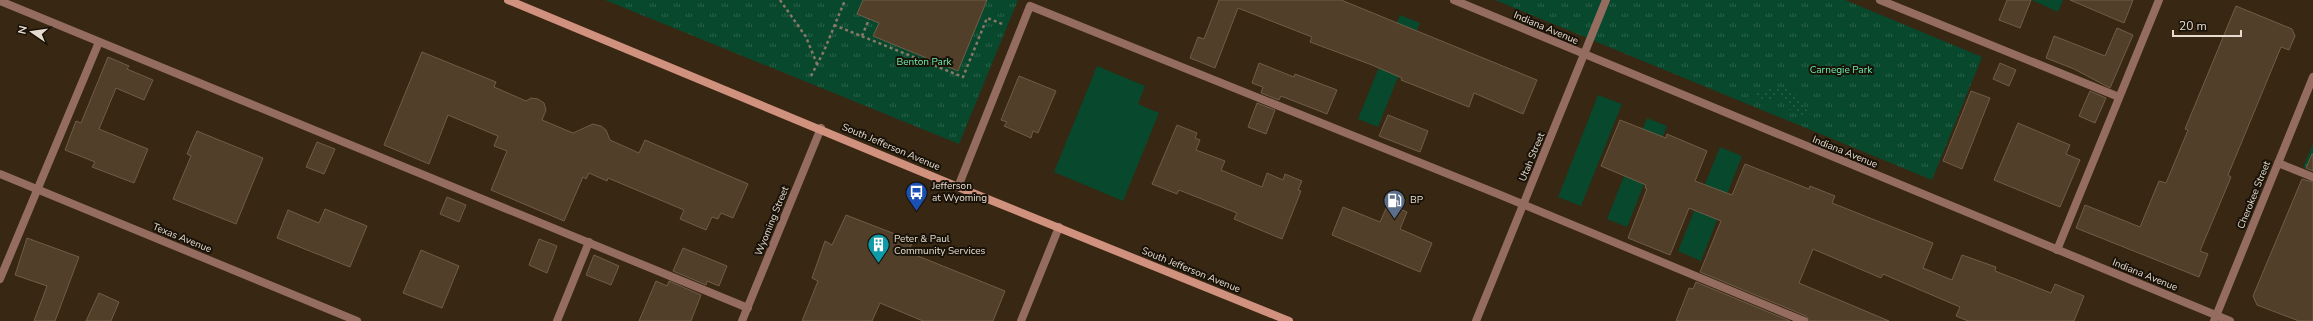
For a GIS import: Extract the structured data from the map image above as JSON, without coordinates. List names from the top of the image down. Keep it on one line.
{"streets":{"main road":["South Jefferson Avenue"],"street":["Indiana Avenue","Utah Street","Cherokee Street","Wyoming Street","Texas Avenue"]},"crossings":[["Indiana Avenue","Utah Street"],["Indiana Avenue","Cherokee Street"],["South Jefferson Avenue","Wyoming Street"]],"parks":["Benton Park","Carnegie Park"],"places":{"bus stop":["Jefferson at Wyoming"],"fuel station":["BP"],"building":["Peter & Paul Community Services"]},"scale_bar":"20 m","north":"left"}
